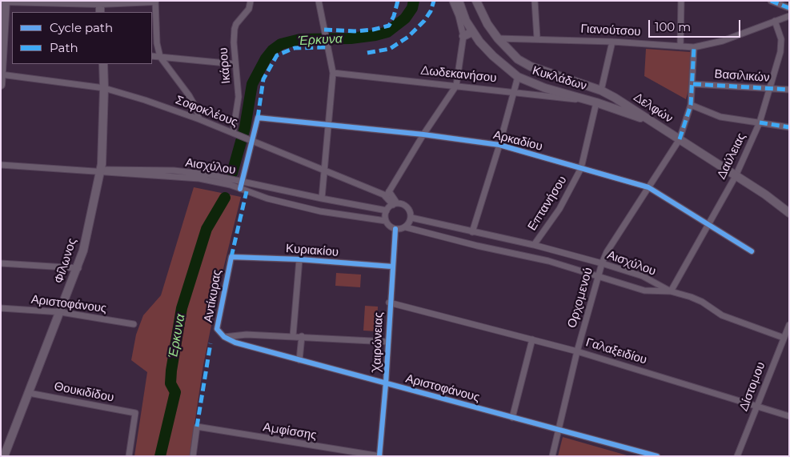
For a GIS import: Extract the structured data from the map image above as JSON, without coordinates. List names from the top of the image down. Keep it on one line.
{"streets":{"main road":["Κυκλάδων","Δελφών","Φίλωνος"],"street":["Γιανούτσου","Ικάρου","Δωδεκανήσου","Βασιλικών","Σοφοκλέους","Αρκαδίου","Δαύλειας","Αισχύλου","Επτανήσου","Κυριακίου","Αντίκυρας","Ορχομενού","Αριστοφάνους","Χαιρώνειας","Γαλαξειδίου","Δίστομου","Θουκιδίδου","Αμφίσσης"]},"crossings":[["Γιανούτσου","Δελφών"],["Γιανούτσου","Δαύλειας"],["Γιανούτσου","Ορχομενού"],["Ικάρου","Σοφοκλέους"],["Δωδεκανήσου","Κυκλάδων"],["Βασιλικών","Δαύλειας"],["Βασιλικών","Ορχομενού"],["Κυκλάδων","Επτανήσου"],["Δελφών","Δαύλειας"],["Δελφών","Ορχομενού"],["Σοφοκλέους","Αρκαδίου"],["Σοφοκλέους","Αισχύλου"],["Σοφοκλέους","Φίλωνος"],["Σοφοκλέους","Χαιρώνειας"],["Αρκαδίου","Δαύλειας"],["Αρκαδίου","Επτανήσου"],["Αρκαδίου","Ορχομενού"],["Δαύλειας","Αισχύλου"],["Αισχύλου","Επτανήσου"],["Αισχύλου","Φίλωνος"],["Αισχύλου","Ορχομενού"],["Αισχύλου","Χαιρώνειας"],["Κυριακίου","Αντίκυρας"],["Κυριακίου","Χαιρώνειας"],["Φίλωνος","Αριστοφάνους"],["Φίλωνος","Θουκιδίδου"],["Αντίκυρας","Αριστοφάνους"],["Αντίκυρας","Χαιρώνειας"],["Ορχομενού","Αριστοφάνους"],["Ορχομενού","Γαλαξειδίου"],["Αριστοφάνους","Χαιρώνειας"],["Χαιρώνειας","Γαλαξειδίου"],["Χαιρώνειας","Αμφίσσης"],["Γαλαξειδίου","Δίστομου"]],"water":["Έρκυνα"],"legend":["Cycle path","Path"],"scale_bar":"100 m"}
